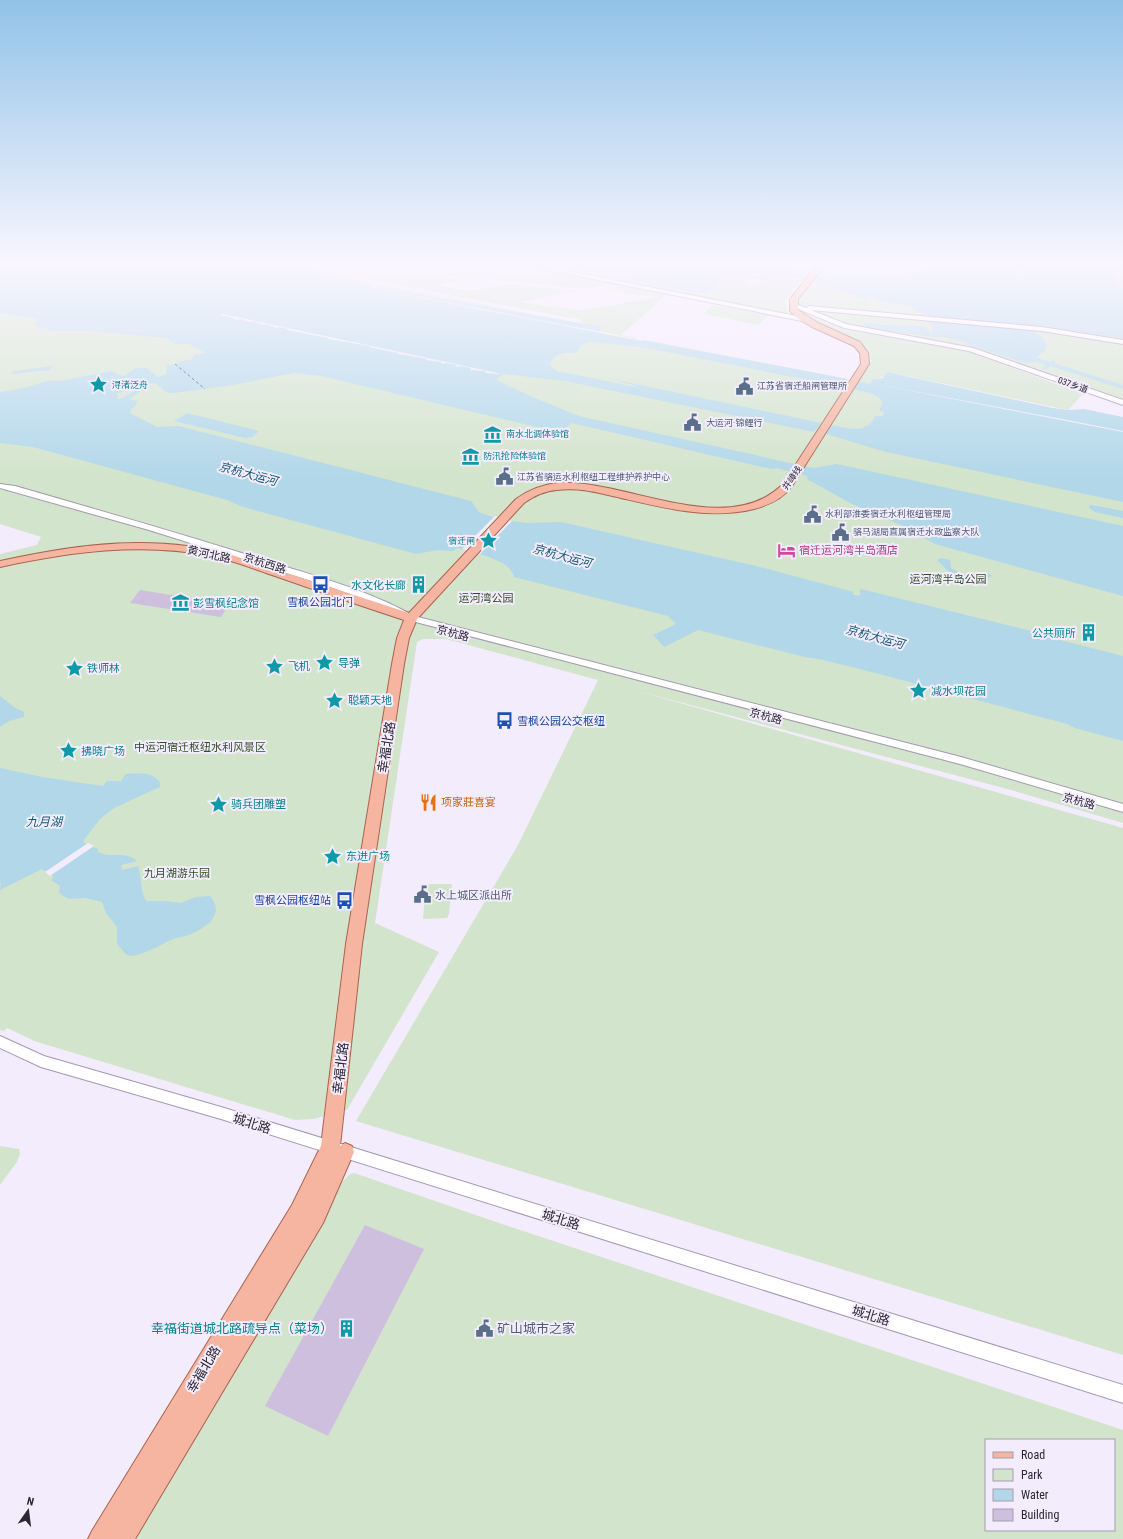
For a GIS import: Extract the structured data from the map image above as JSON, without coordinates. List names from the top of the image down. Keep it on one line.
{"streets":{"main road":["井嶂线","黄河北路","幸福北路"],"street":["037乡道","京杭西路","京杭路","城北路"]},"crossings":[["井嶂线","幸福北路"],["黄河北路","京杭西路"],["黄河北路","京杭路"],["黄河北路","幸福北路"],["京杭西路","京杭路"],["京杭西路","幸福北路"],["京杭路","幸福北路"],["幸福北路","城北路"]],"water":["京杭大运河","九月湖"],"parks":["运河湾半岛公园","运河湾公园","中运河宿迁枢纽水利风景区","九月湖游乐园"],"places":{"place":["浔渚泛舟","宿迁闸","导弹","飞机","铁师林","减水坝花园","聪颖天地","拂晓广场","骑兵团雕塑","东进广场"],"public building":["江苏省宿迁船闸管理所","大运河·锦鲤行","江苏省骆运水利枢纽工程维护养护中心","水利部淮委宿迁水利枢纽管理局","骆马湖局直属宿迁水政监察大队","水上城区派出所","矿山城市之家"],"museum":["南水北调体验馆","防汛抢险体验馆","彭雪枫纪念馆"],"hotel":["宿迁运河湾半岛酒店"],"bus stop":["雪枫公园北门","雪枫公园公交枢纽","雪枫公园枢纽站"],"building":["水文化长廊","公共厕所","幸福街道城北路疏导点（菜场）"],"restaurant":["项家莊喜宴"]},"legend":["Road","Park","Water","Building"],"north":"top"}
